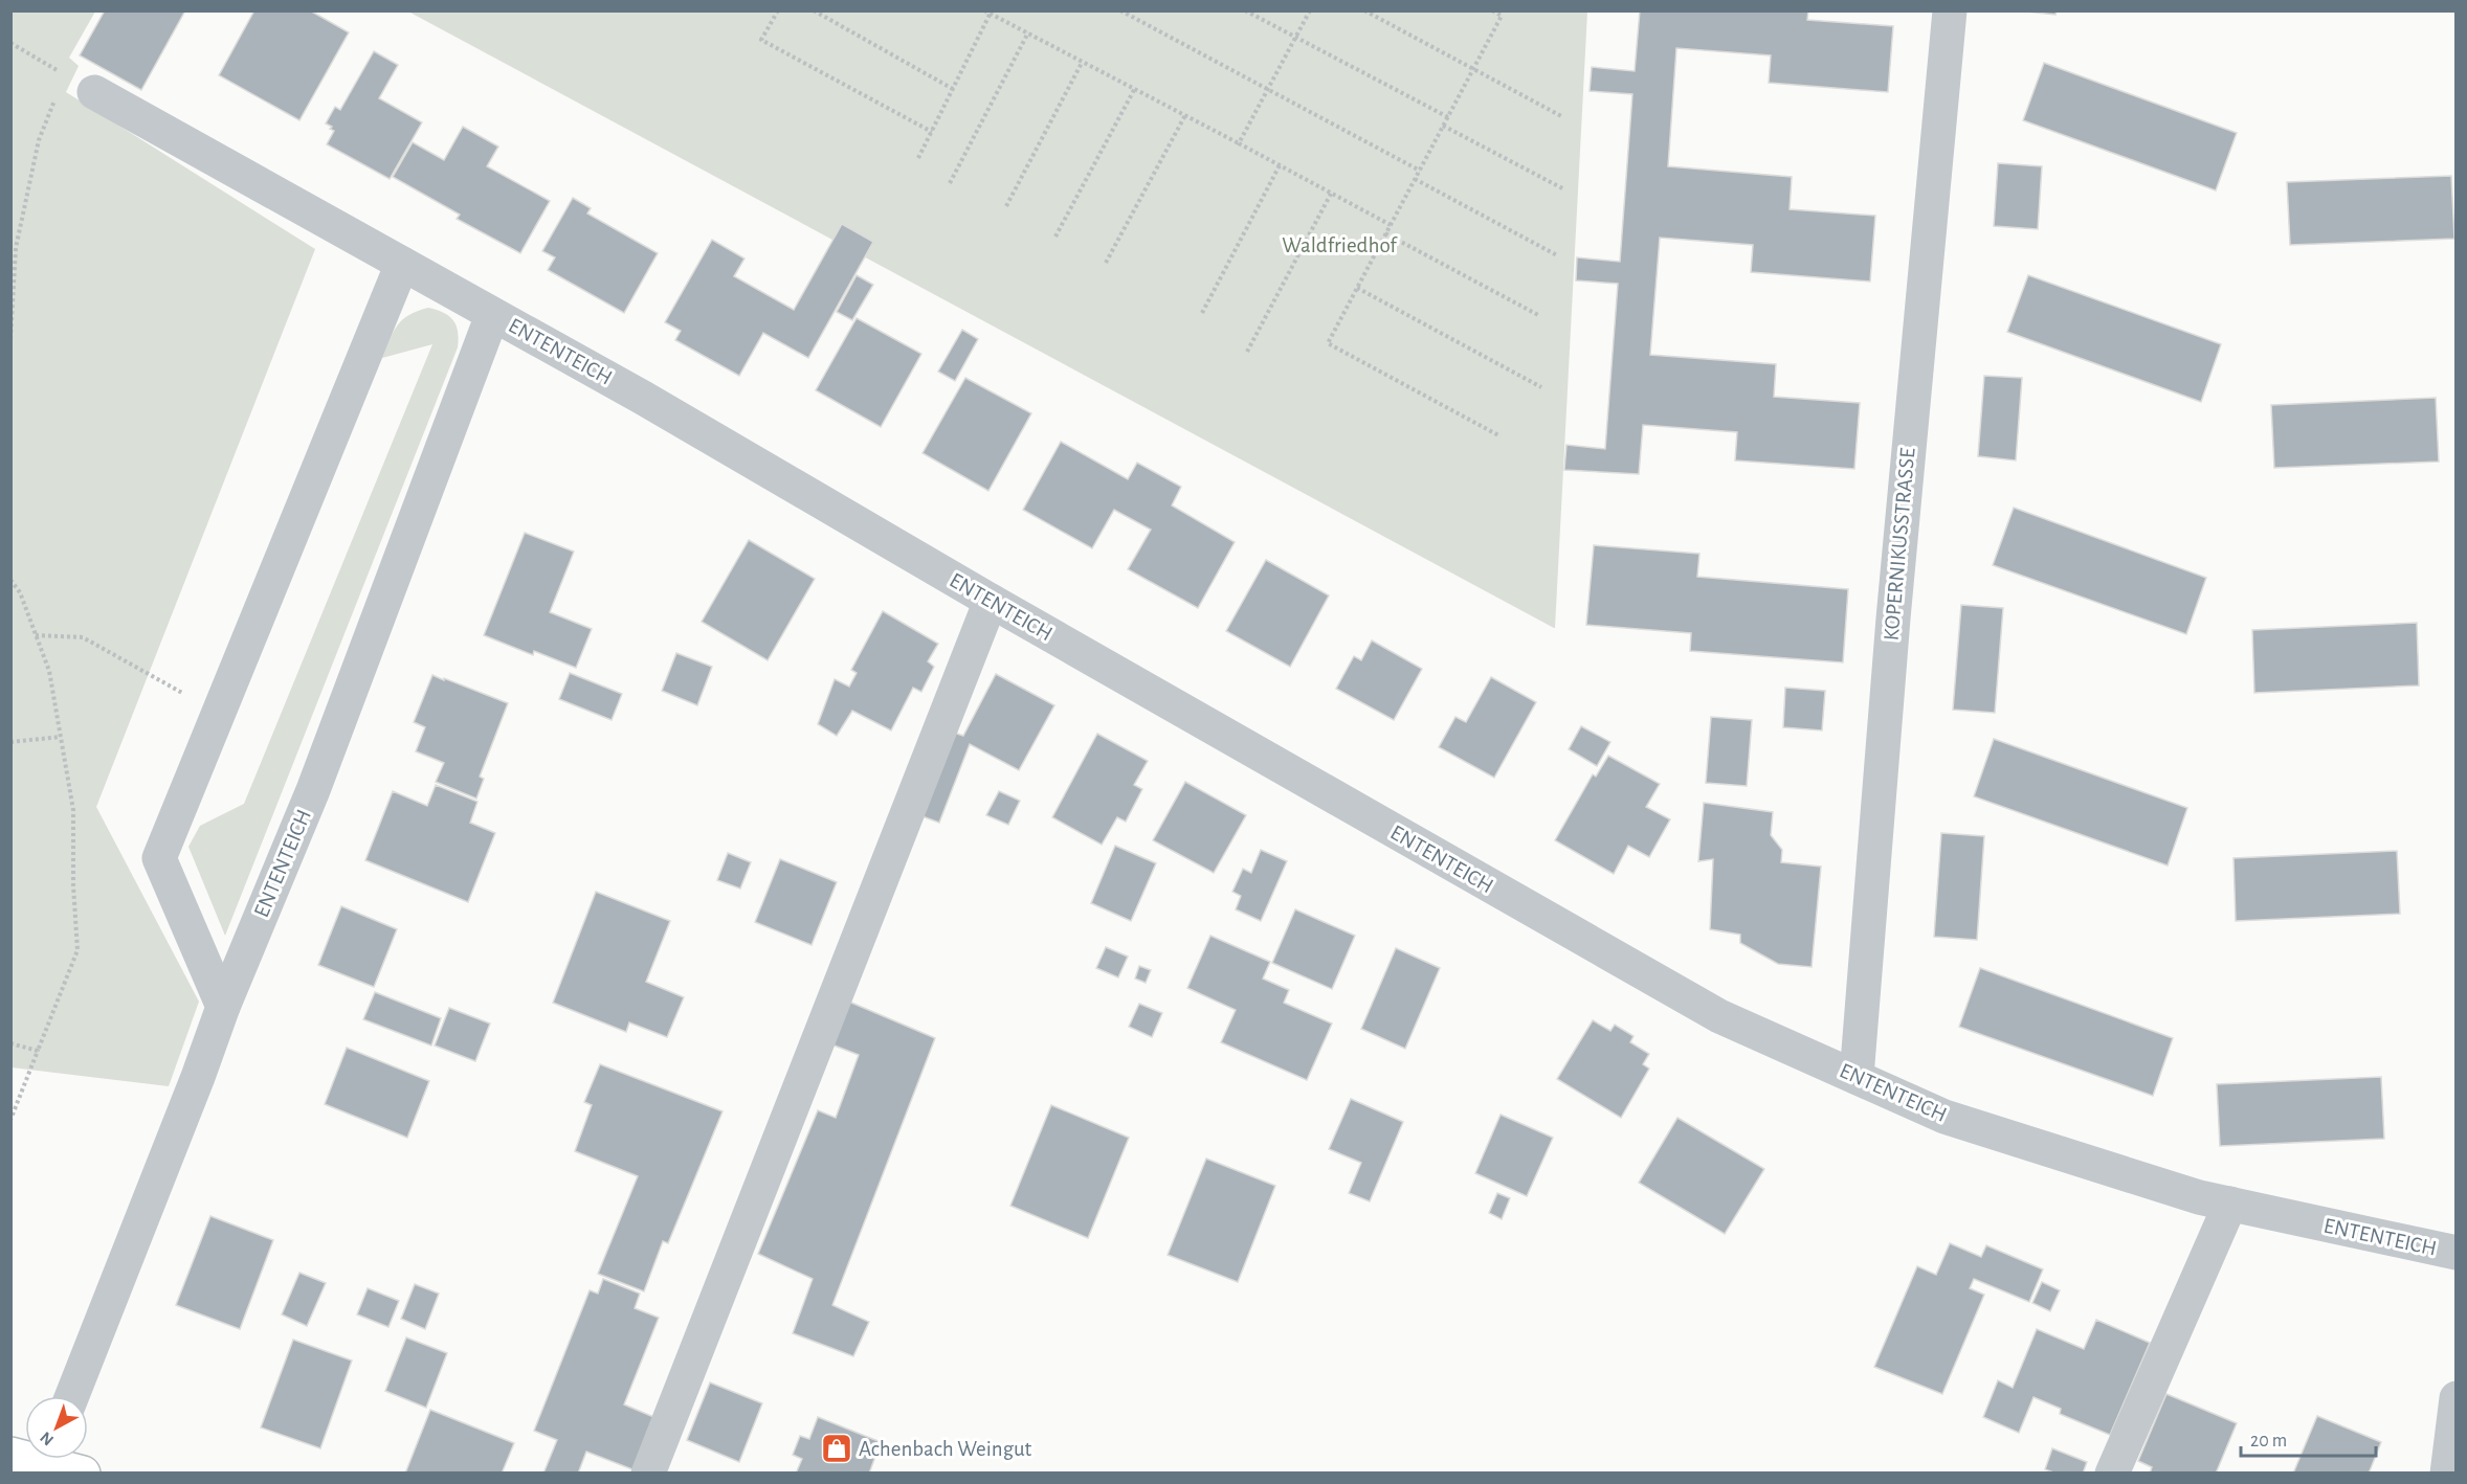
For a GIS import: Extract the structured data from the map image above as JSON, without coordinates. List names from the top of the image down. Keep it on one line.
{"streets":{"street":["ENTENTEICH","KOPERNIKUSSTRASSE"]},"crossings":[["ENTENTEICH","KOPERNIKUSSTRASSE"]],"parks":["Waldfriedhof"],"places":{"shop":["Achenbach Weingut"]},"scale_bar":"20 m","north":"bottom left"}
